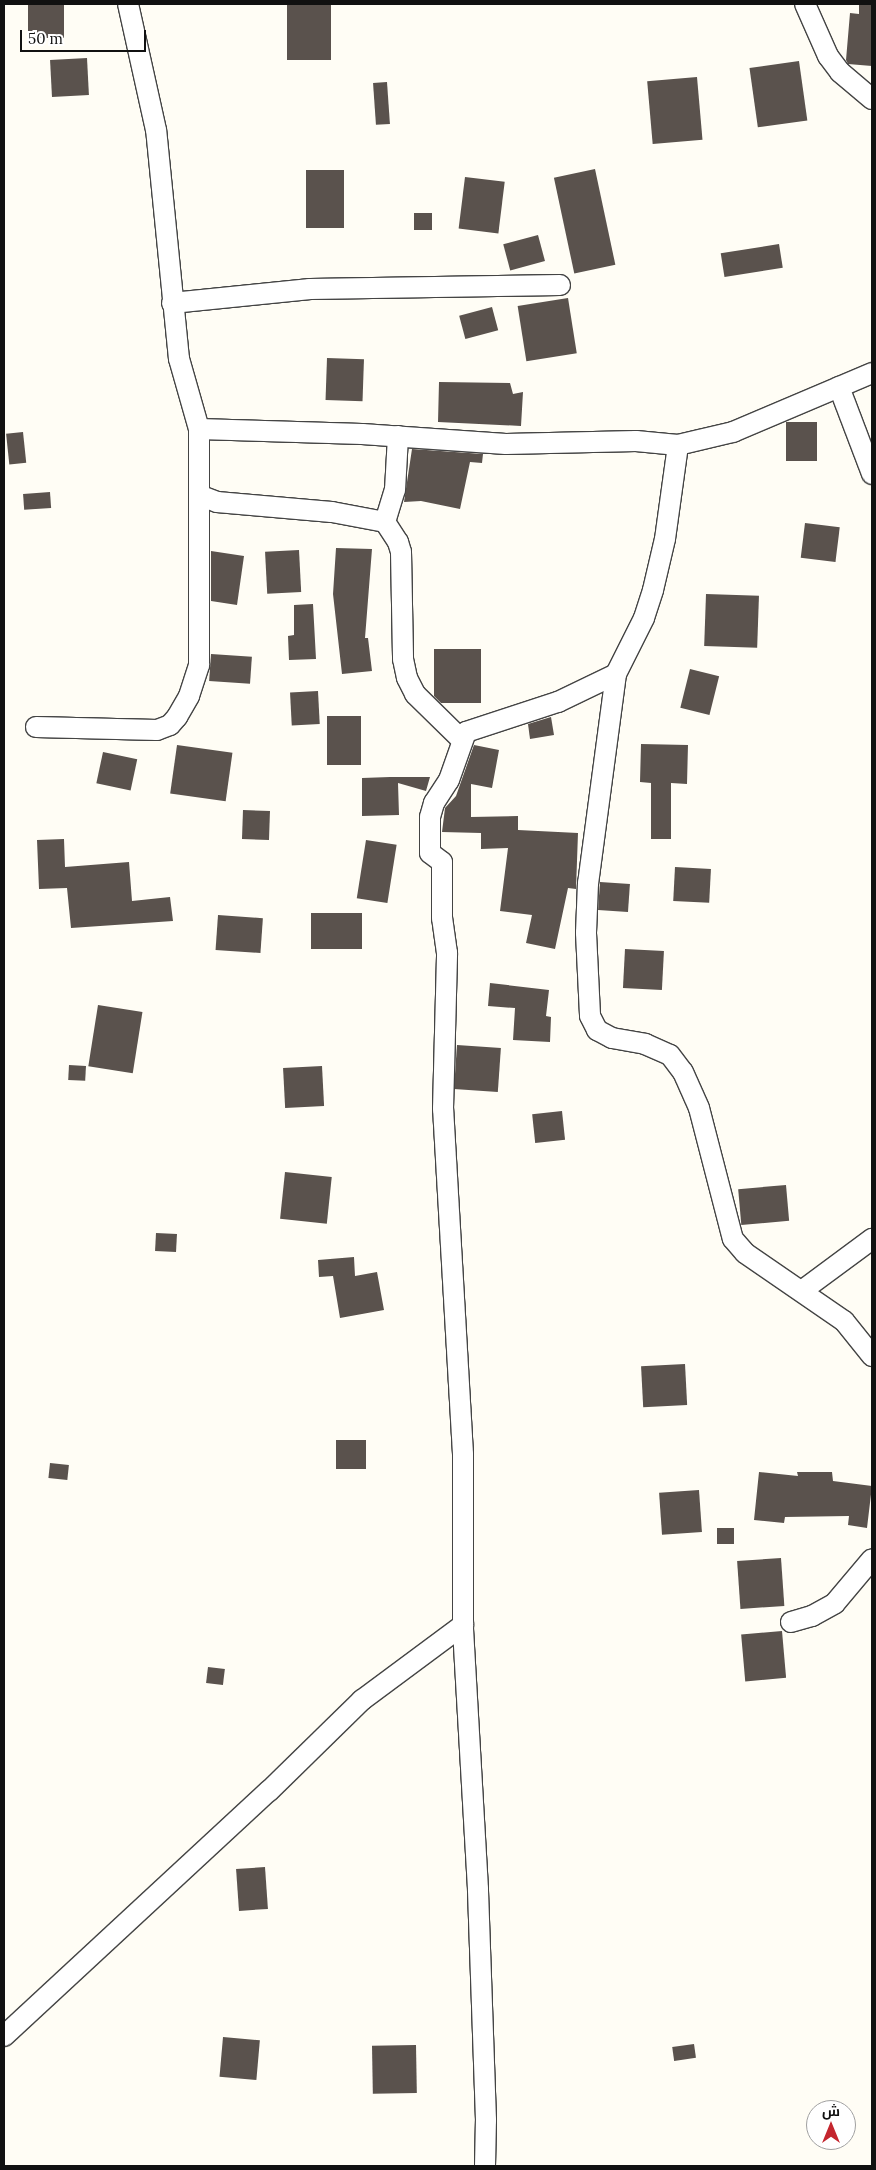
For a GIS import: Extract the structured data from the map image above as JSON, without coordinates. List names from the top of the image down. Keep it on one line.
{"scale_bar":"50 m","north":"top"}
